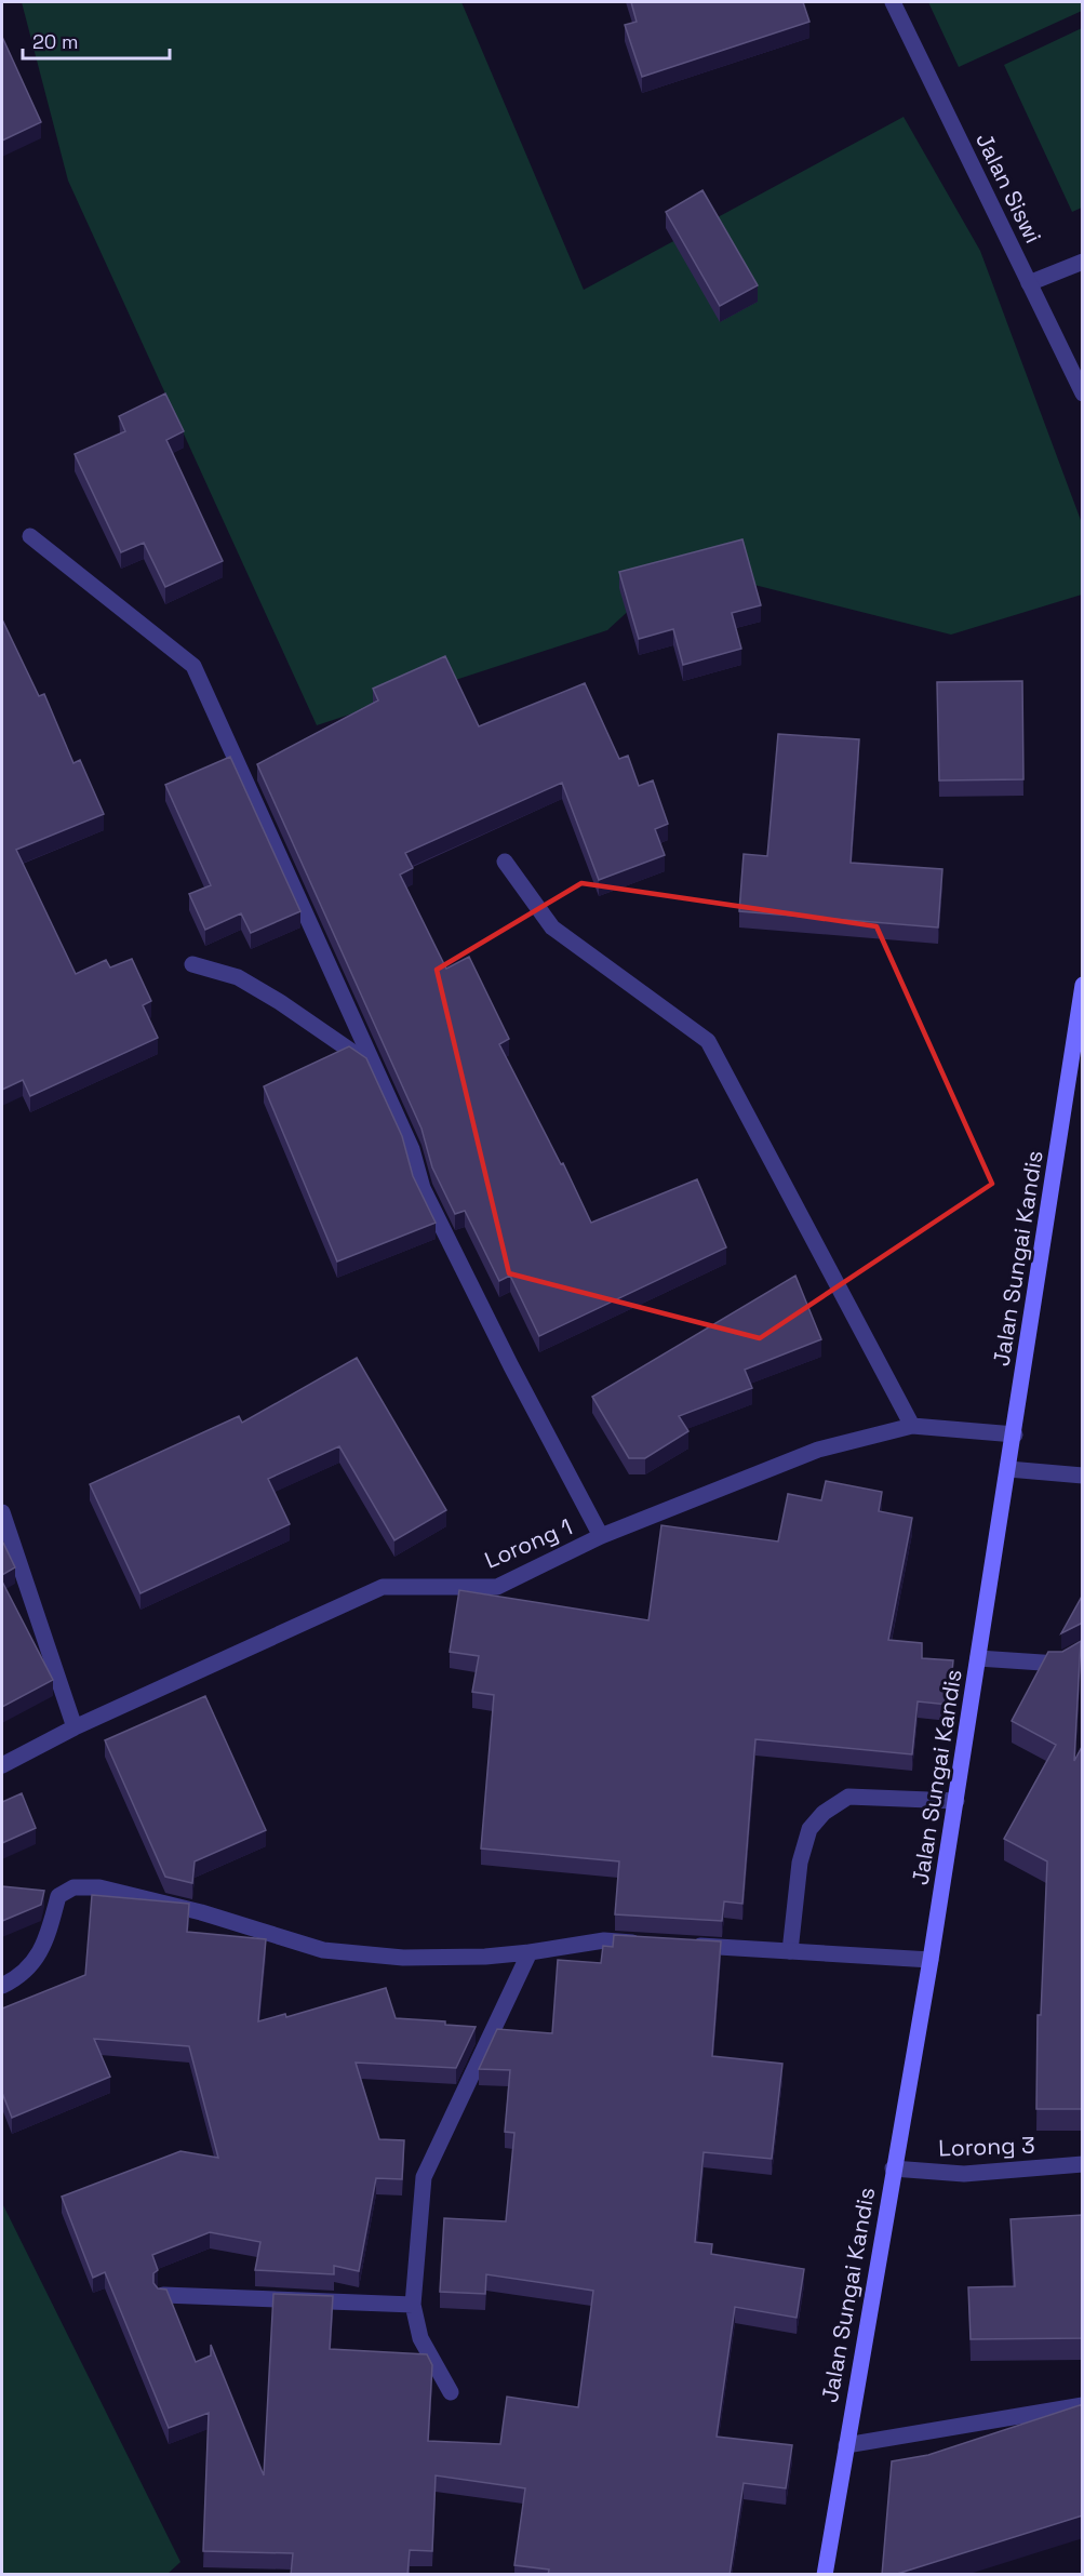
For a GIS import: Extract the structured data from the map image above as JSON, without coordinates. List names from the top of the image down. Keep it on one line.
{"streets":{"street":["Jalan Siswi","Jalan Sungai Kandis","Lorong 1","Lorong 3"]},"crossings":[["Jalan Sungai Kandis","Lorong 1"],["Jalan Sungai Kandis","Lorong 3"]],"scale_bar":"20 m"}
